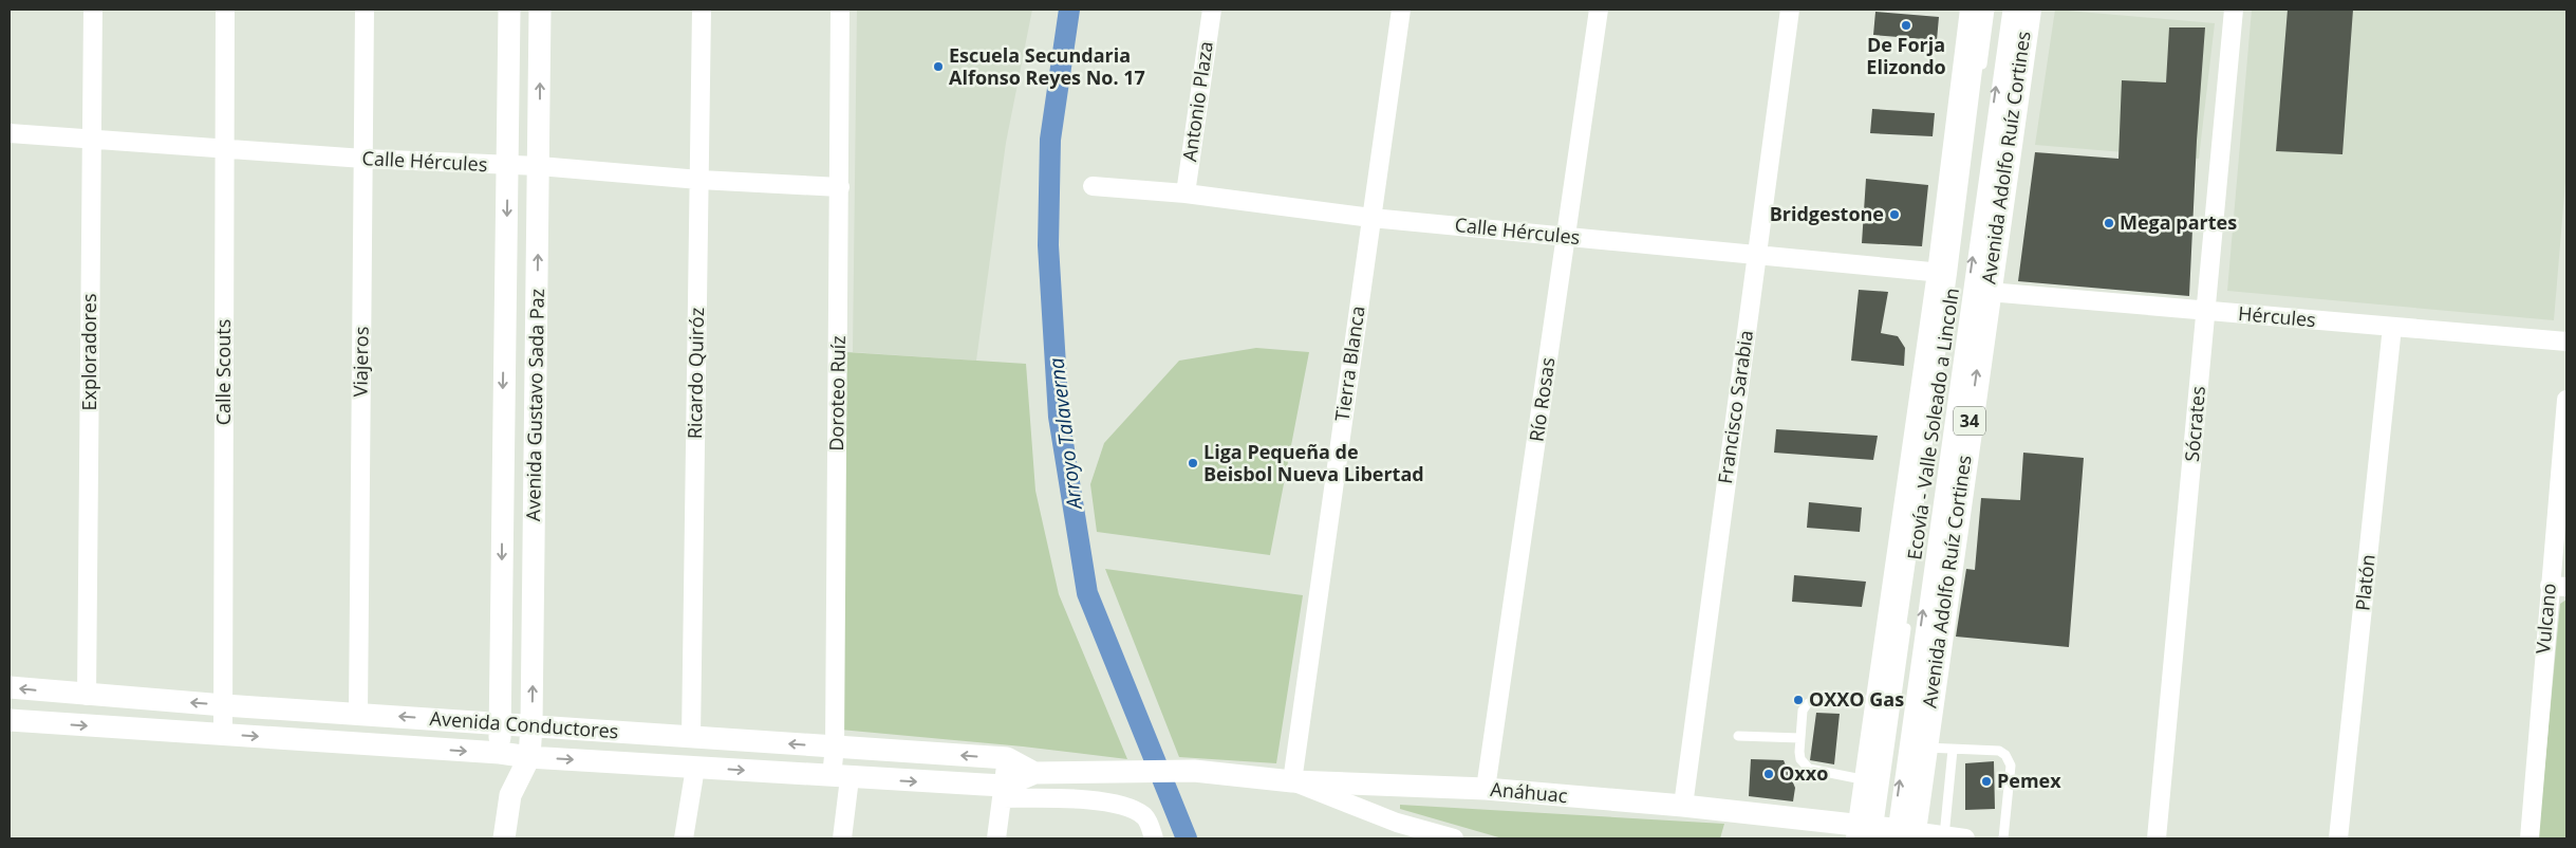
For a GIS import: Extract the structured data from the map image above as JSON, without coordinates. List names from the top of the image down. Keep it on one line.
{"streets":{"main road":["Avenida Adolfo Ruíz Cortines","34"],"street":["Antonio Plaza","Calle Hércules","Hércules","Exploradores","Viajeros","Tierra Blanca","Calle Scouts","Ricardo Quiróz","Doroteo Ruíz","Río Rosas","Avenida Gustavo Sada Paz","Francisco Sarabia","Sócrates","Platón","Vulcano","Avenida Conductores","Anáhuac"]},"crossings":[["Antonio Plaza","Calle Hércules"],["Avenida Adolfo Ruíz Cortines","Hércules"],["Avenida Adolfo Ruíz Cortines","Anáhuac"],["Calle Hércules","Exploradores"],["Calle Hércules","Viajeros"],["Calle Hércules","Tierra Blanca"],["Calle Hércules","Calle Scouts"],["Calle Hércules","Ricardo Quiróz"],["Calle Hércules","Doroteo Ruíz"],["Calle Hércules","Río Rosas"],["Calle Hércules","Avenida Gustavo Sada Paz"],["Calle Hércules","Francisco Sarabia"],["Hércules","Sócrates"],["Hércules","Platón"],["Exploradores","Avenida Conductores"],["Viajeros","Avenida Conductores"],["Tierra Blanca","Anáhuac"],["Calle Scouts","Avenida Conductores"],["Ricardo Quiróz","Avenida Conductores"],["Doroteo Ruíz","Avenida Conductores"],["Río Rosas","Anáhuac"],["Avenida Gustavo Sada Paz","Avenida Conductores"],["Francisco Sarabia","Anáhuac"],["Avenida Conductores","Anáhuac"]],"water":["Arroyo Talaverna"],"places":["De Forja Elizondo","Escuela Secundaria Alfonso Reyes No. 17","Bridgestone","Mega partes","Liga Pequeña de Beisbol Nueva Libertad","OXXO Gas","Oxxo","Pemex"]}
